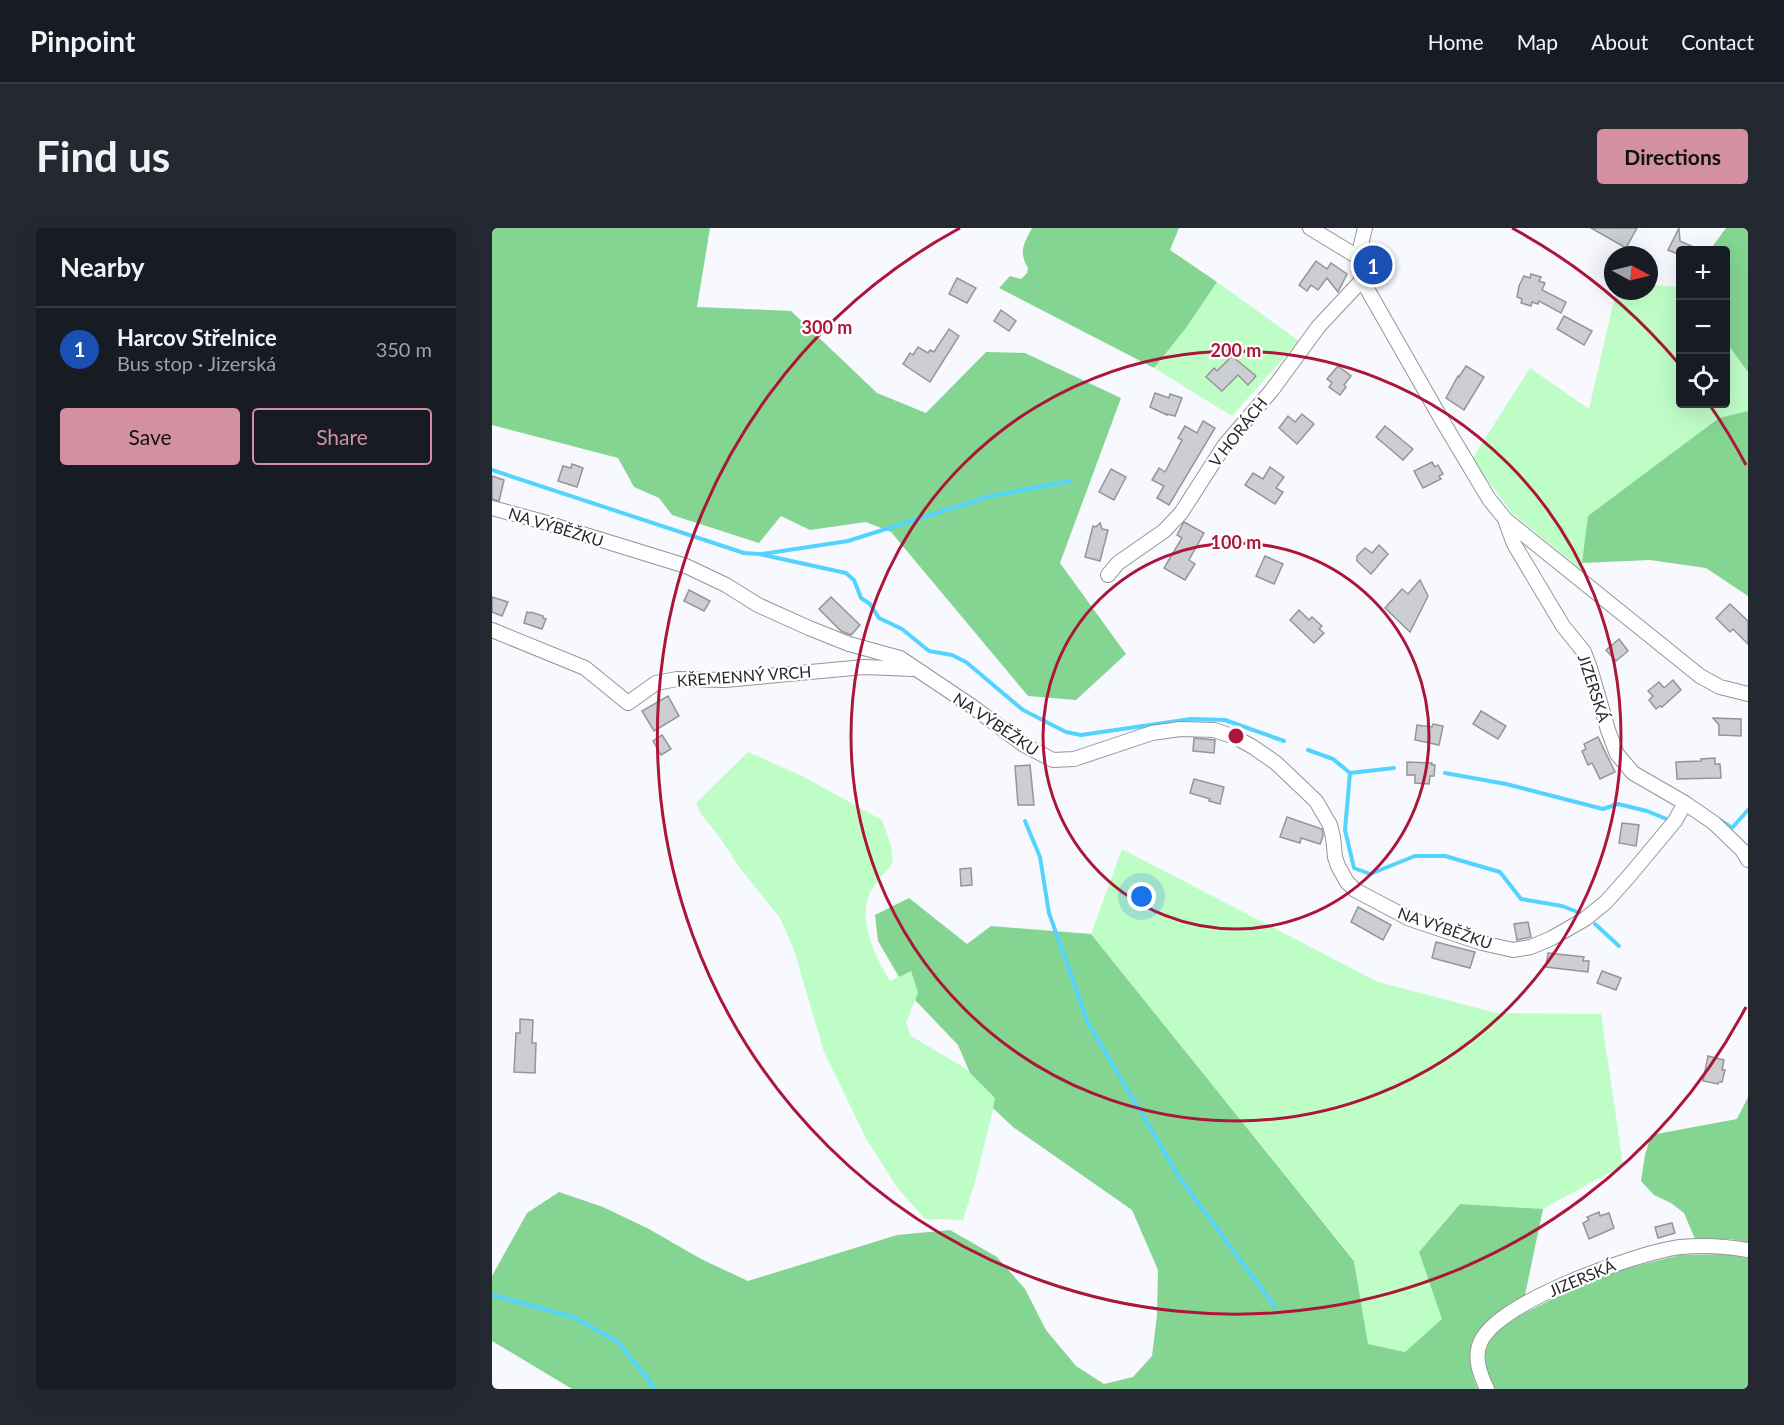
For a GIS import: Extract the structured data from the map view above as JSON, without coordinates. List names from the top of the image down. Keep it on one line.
{"streets":{"street":["V HORÁCH","NA VÝBĚŽKU","KŘEMENNÝ VRCH","JIZERSKÁ"]},"crossings":[["V HORÁCH","JIZERSKÁ"],["NA VÝBĚŽKU","KŘEMENNÝ VRCH"],["NA VÝBĚŽKU","JIZERSKÁ"]],"north":"right","page":{"header":"Pinpoint","nav":["Home","Map","About","Contact"],"buttons":["Directions",["Save","Share"]],"title":"Find us","heading":"Nearby","pins":"1","map_buttons":["+","−"],"list":[{"mark":"1","name":"Harcov Střelnice","note":"Bus stop · Jizerská","value":"350 m"}]},"rings":["300 m","200 m","100 m"]}
